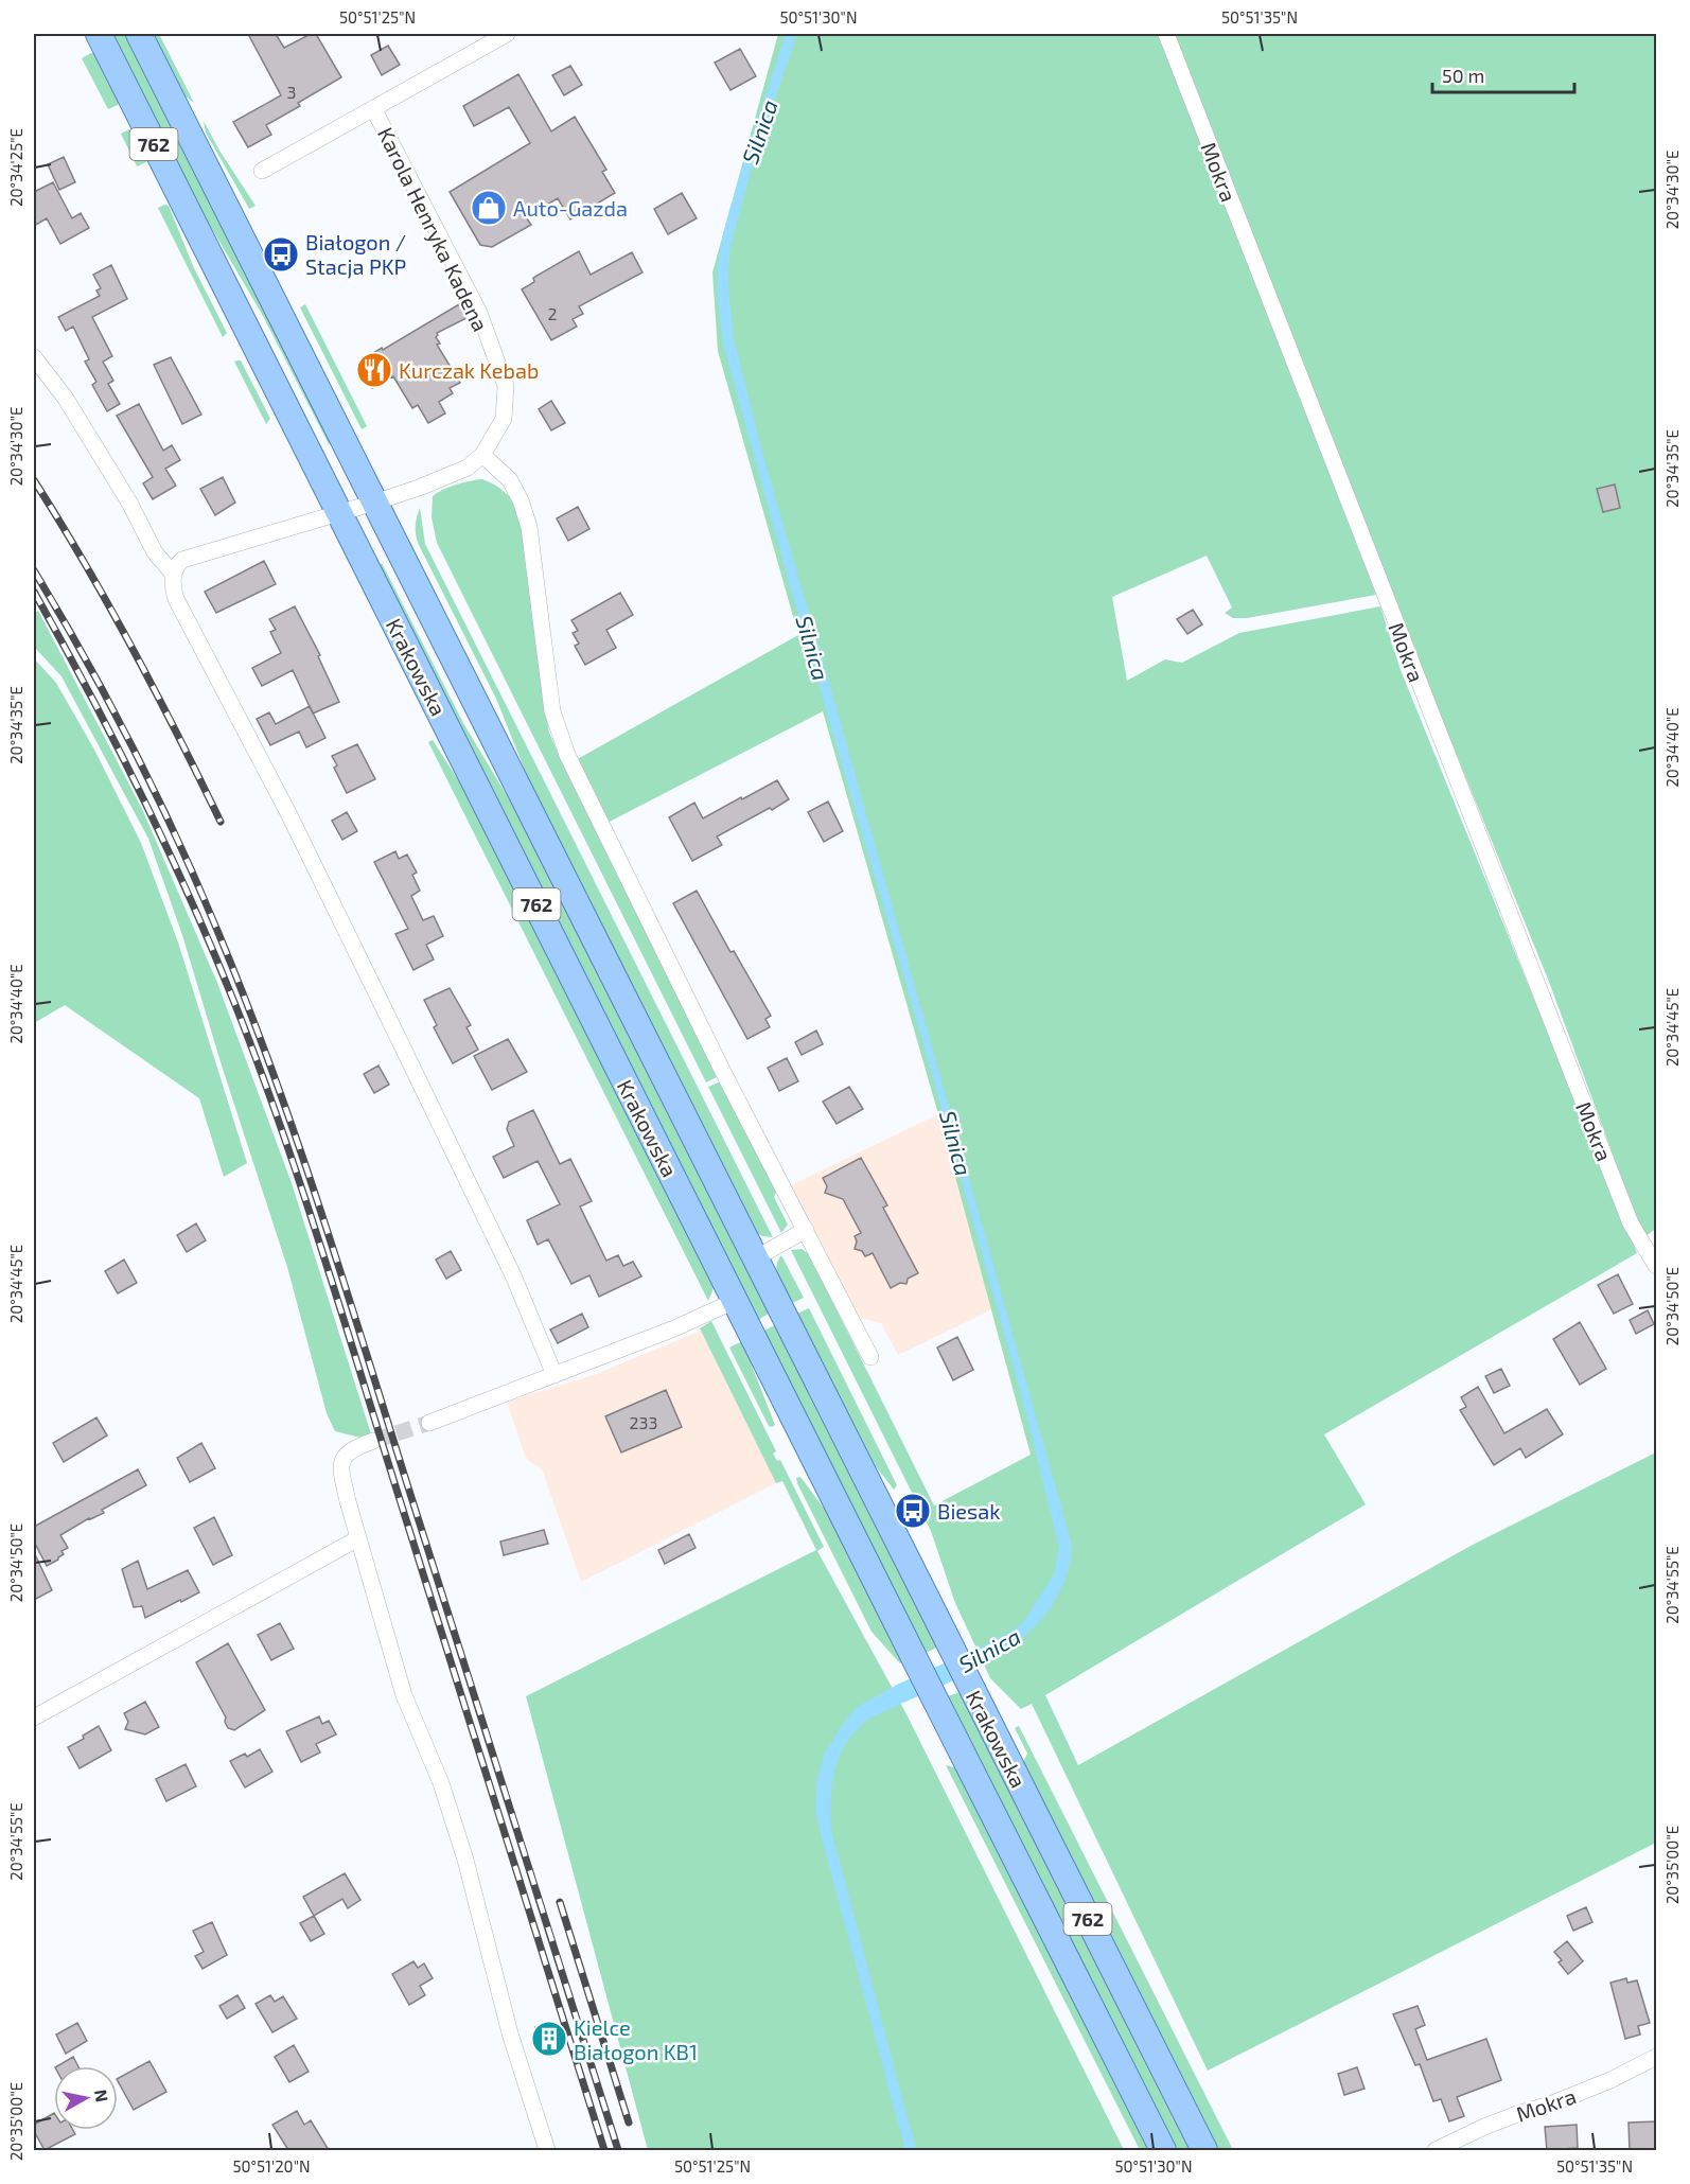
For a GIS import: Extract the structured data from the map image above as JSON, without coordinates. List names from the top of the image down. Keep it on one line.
{"streets":{"main road":["762","Krakowska"],"street":["Mokra","Karola Henryka Kadena"]},"crossings":[["Karola Henryka Kadena","Krakowska"]],"water":["Silnica"],"places":{"shop":["Auto-Gazda"],"bus stop":["Białogon / Stacja PKP","Biesak"],"restaurant":["Kurczak Kebab"],"building":["Kielce Białogon KB1"]},"house_numbers":["3","2","233"],"scale_bar":"50 m","north":"right","coordinates":["50°51'25\"N","50°51'30\"N","50°51'35\"N","20°34'25\"E","20°34'30\"E","20°34'35\"E","20°34'40\"E","20°34'45\"E","20°34'50\"E","20°34'55\"E","20°35'00\"E","50°51'20\"N"]}
